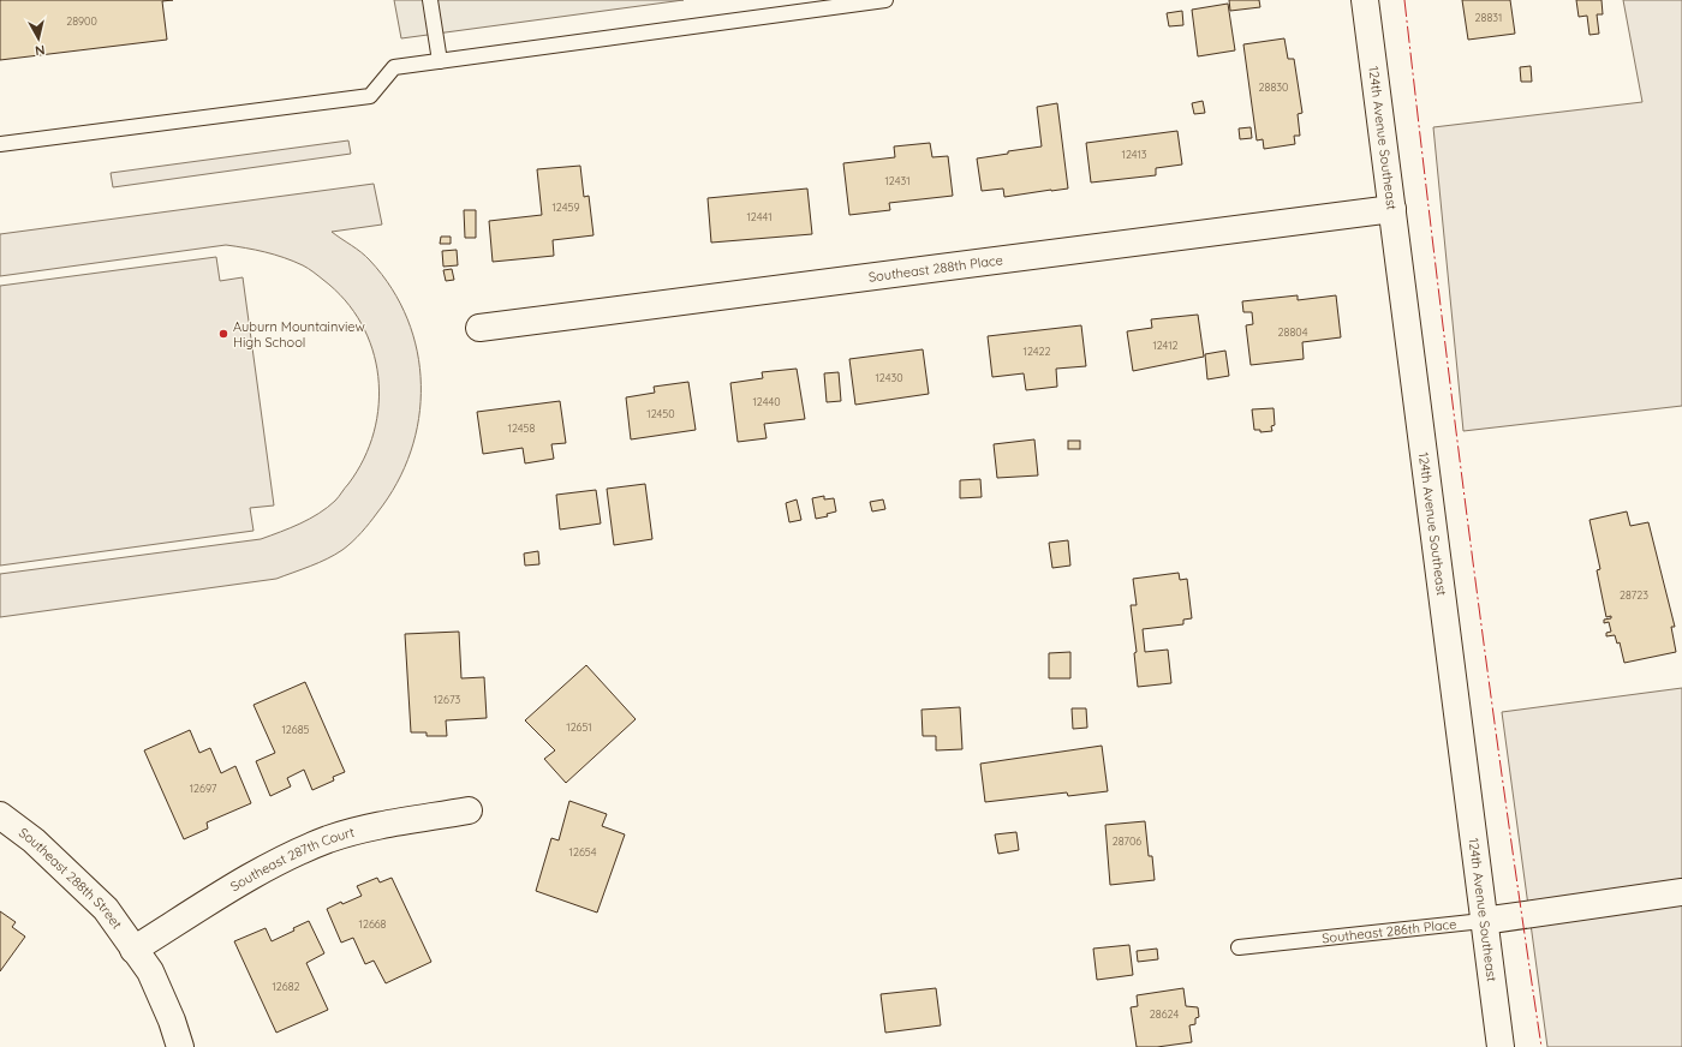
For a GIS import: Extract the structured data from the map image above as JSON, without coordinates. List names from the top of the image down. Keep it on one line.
{"streets":{"street":["124th Avenue Southeast","Southeast 288th Place","Southeast 287th Court","Southeast 288th Street","Southeast 286th Place"]},"crossings":[["124th Avenue Southeast","Southeast 288th Place"],["124th Avenue Southeast","Southeast 286th Place"],["Southeast 287th Court","Southeast 288th Street"]],"places":["Auburn Mountainview High School"],"house_numbers":["28831","28900","28830","12413","12431","12459","12441","28804","12412","12422","12430","12440","12450","12458","28723","12673","12651","12685","12697","28706","12654","12668","12682","28624"],"north":"bottom"}
